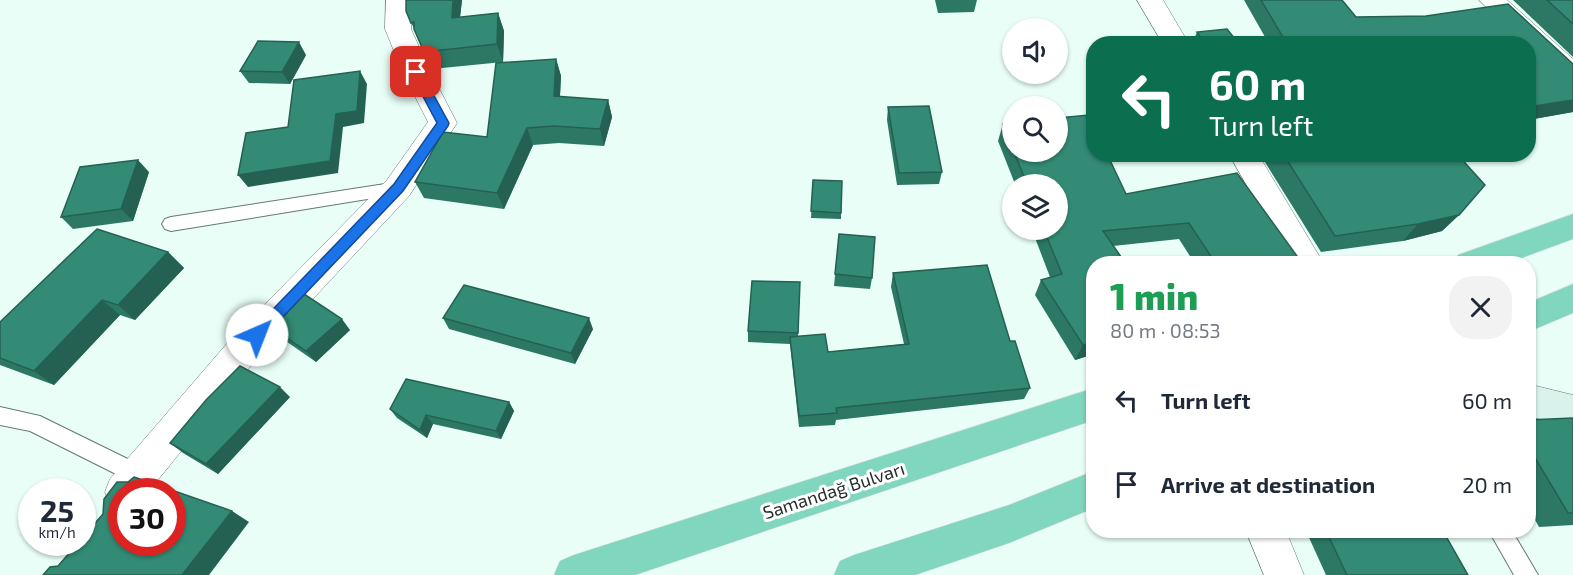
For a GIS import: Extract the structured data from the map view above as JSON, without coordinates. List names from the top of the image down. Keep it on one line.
{"streets":{"highway":["Samandağ Bulvarı"]},"page":{"turn":["60 m","Turn left"],"heading":["1 min","80 m · 08:53"],"list":[{"name":"Turn left","value":"60 m"},{"name":"Arrive at destination","value":"20 m"}],"speed":"25 km/h","limit":"30"}}
